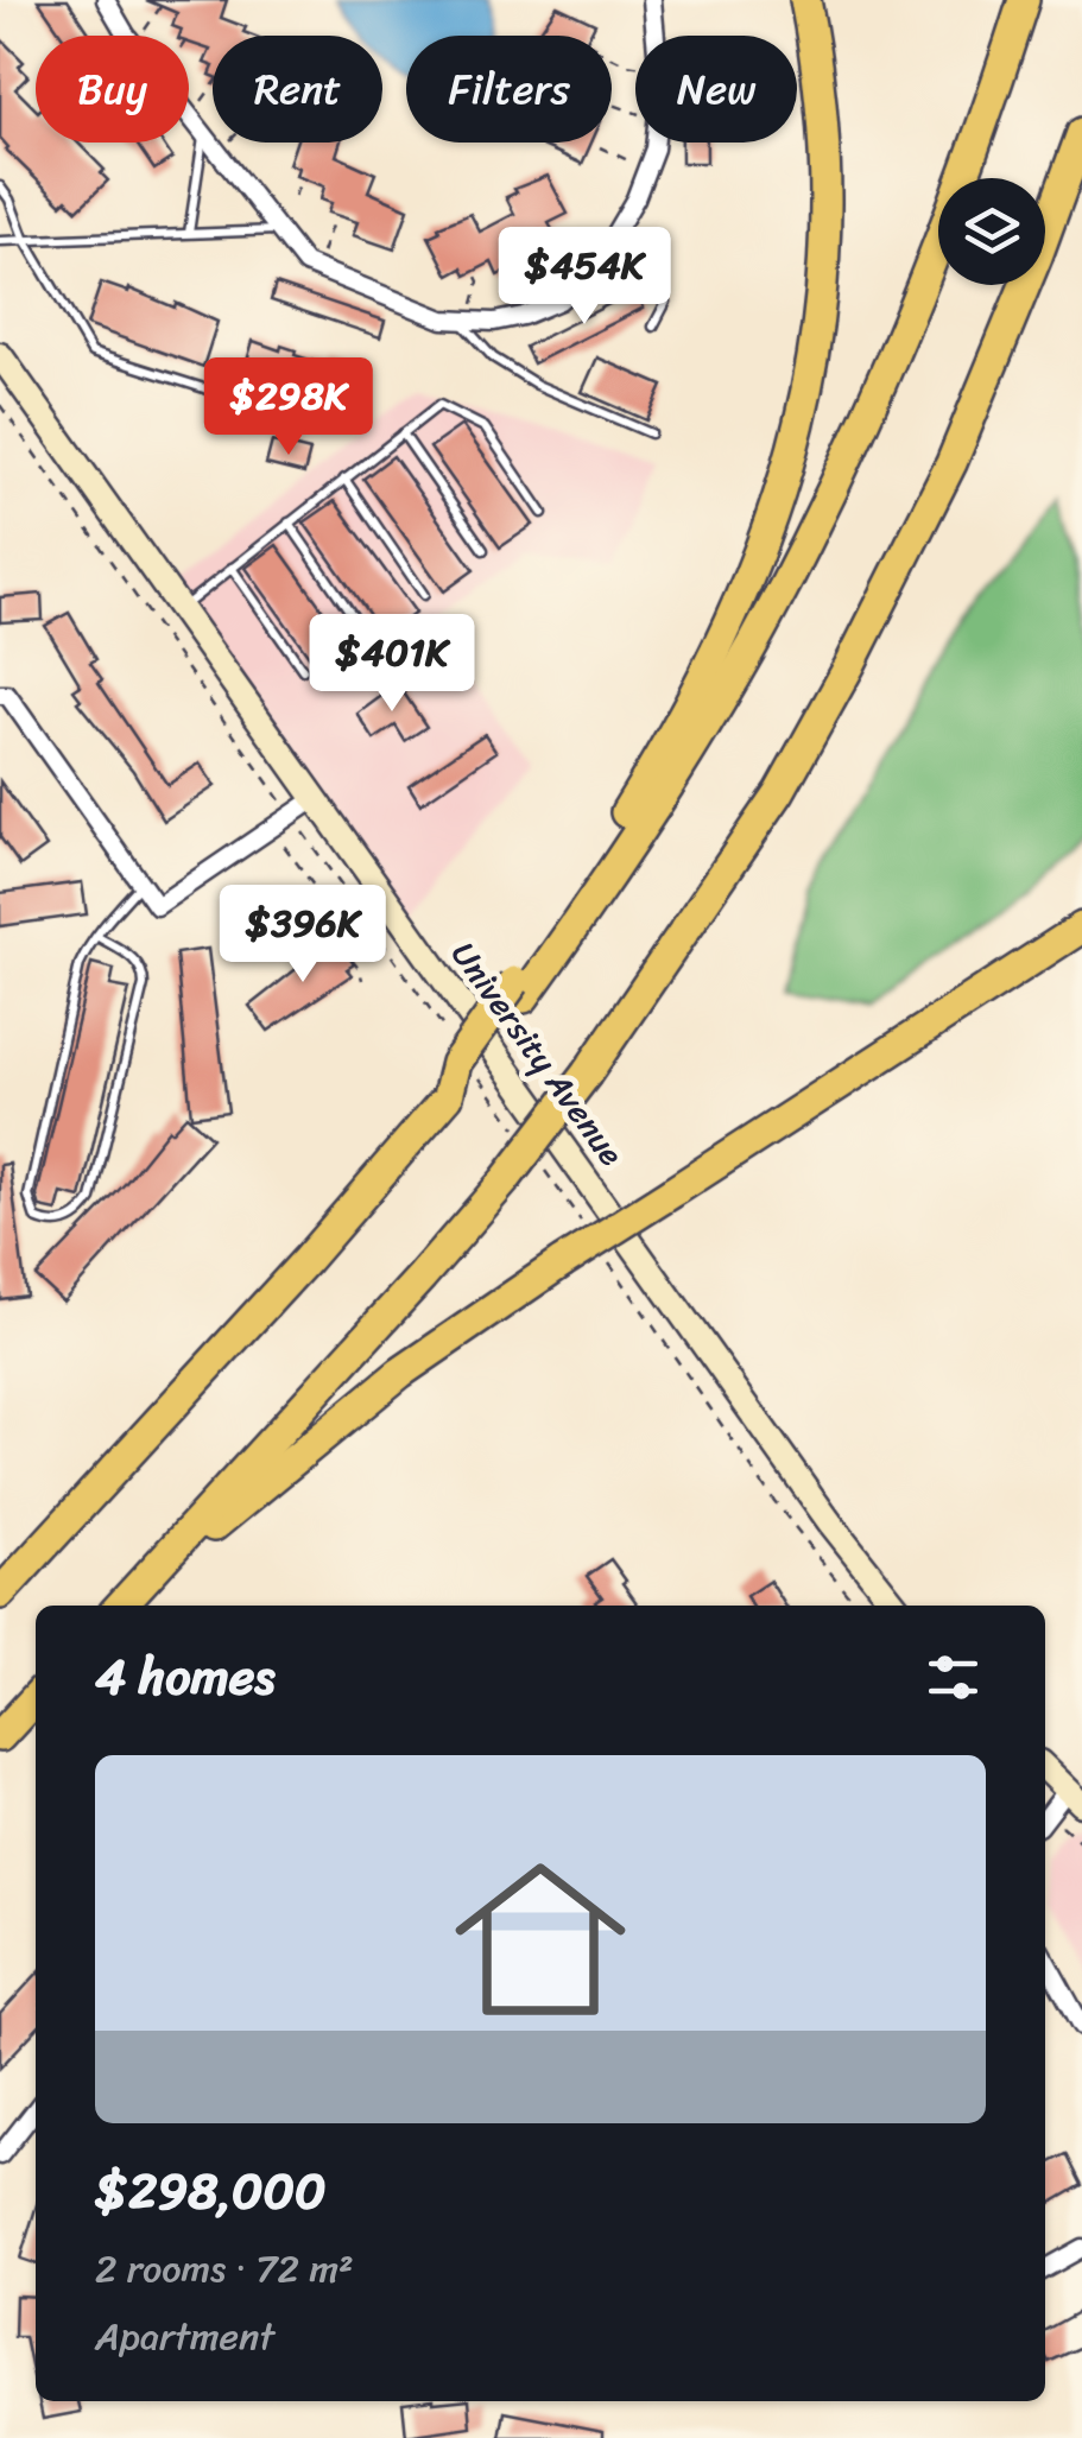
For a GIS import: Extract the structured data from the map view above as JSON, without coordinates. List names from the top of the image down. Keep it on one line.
{"streets":{"main road":["University Avenue"]},"page":{"chip":["Buy","Rent","Filters","New"],"price":["$454K","$298K","$401K","$396K"],"heading":"4 homes","list":[{"name":"$298,000","note":"2 rooms · 72 m² · Apartment"}]}}
